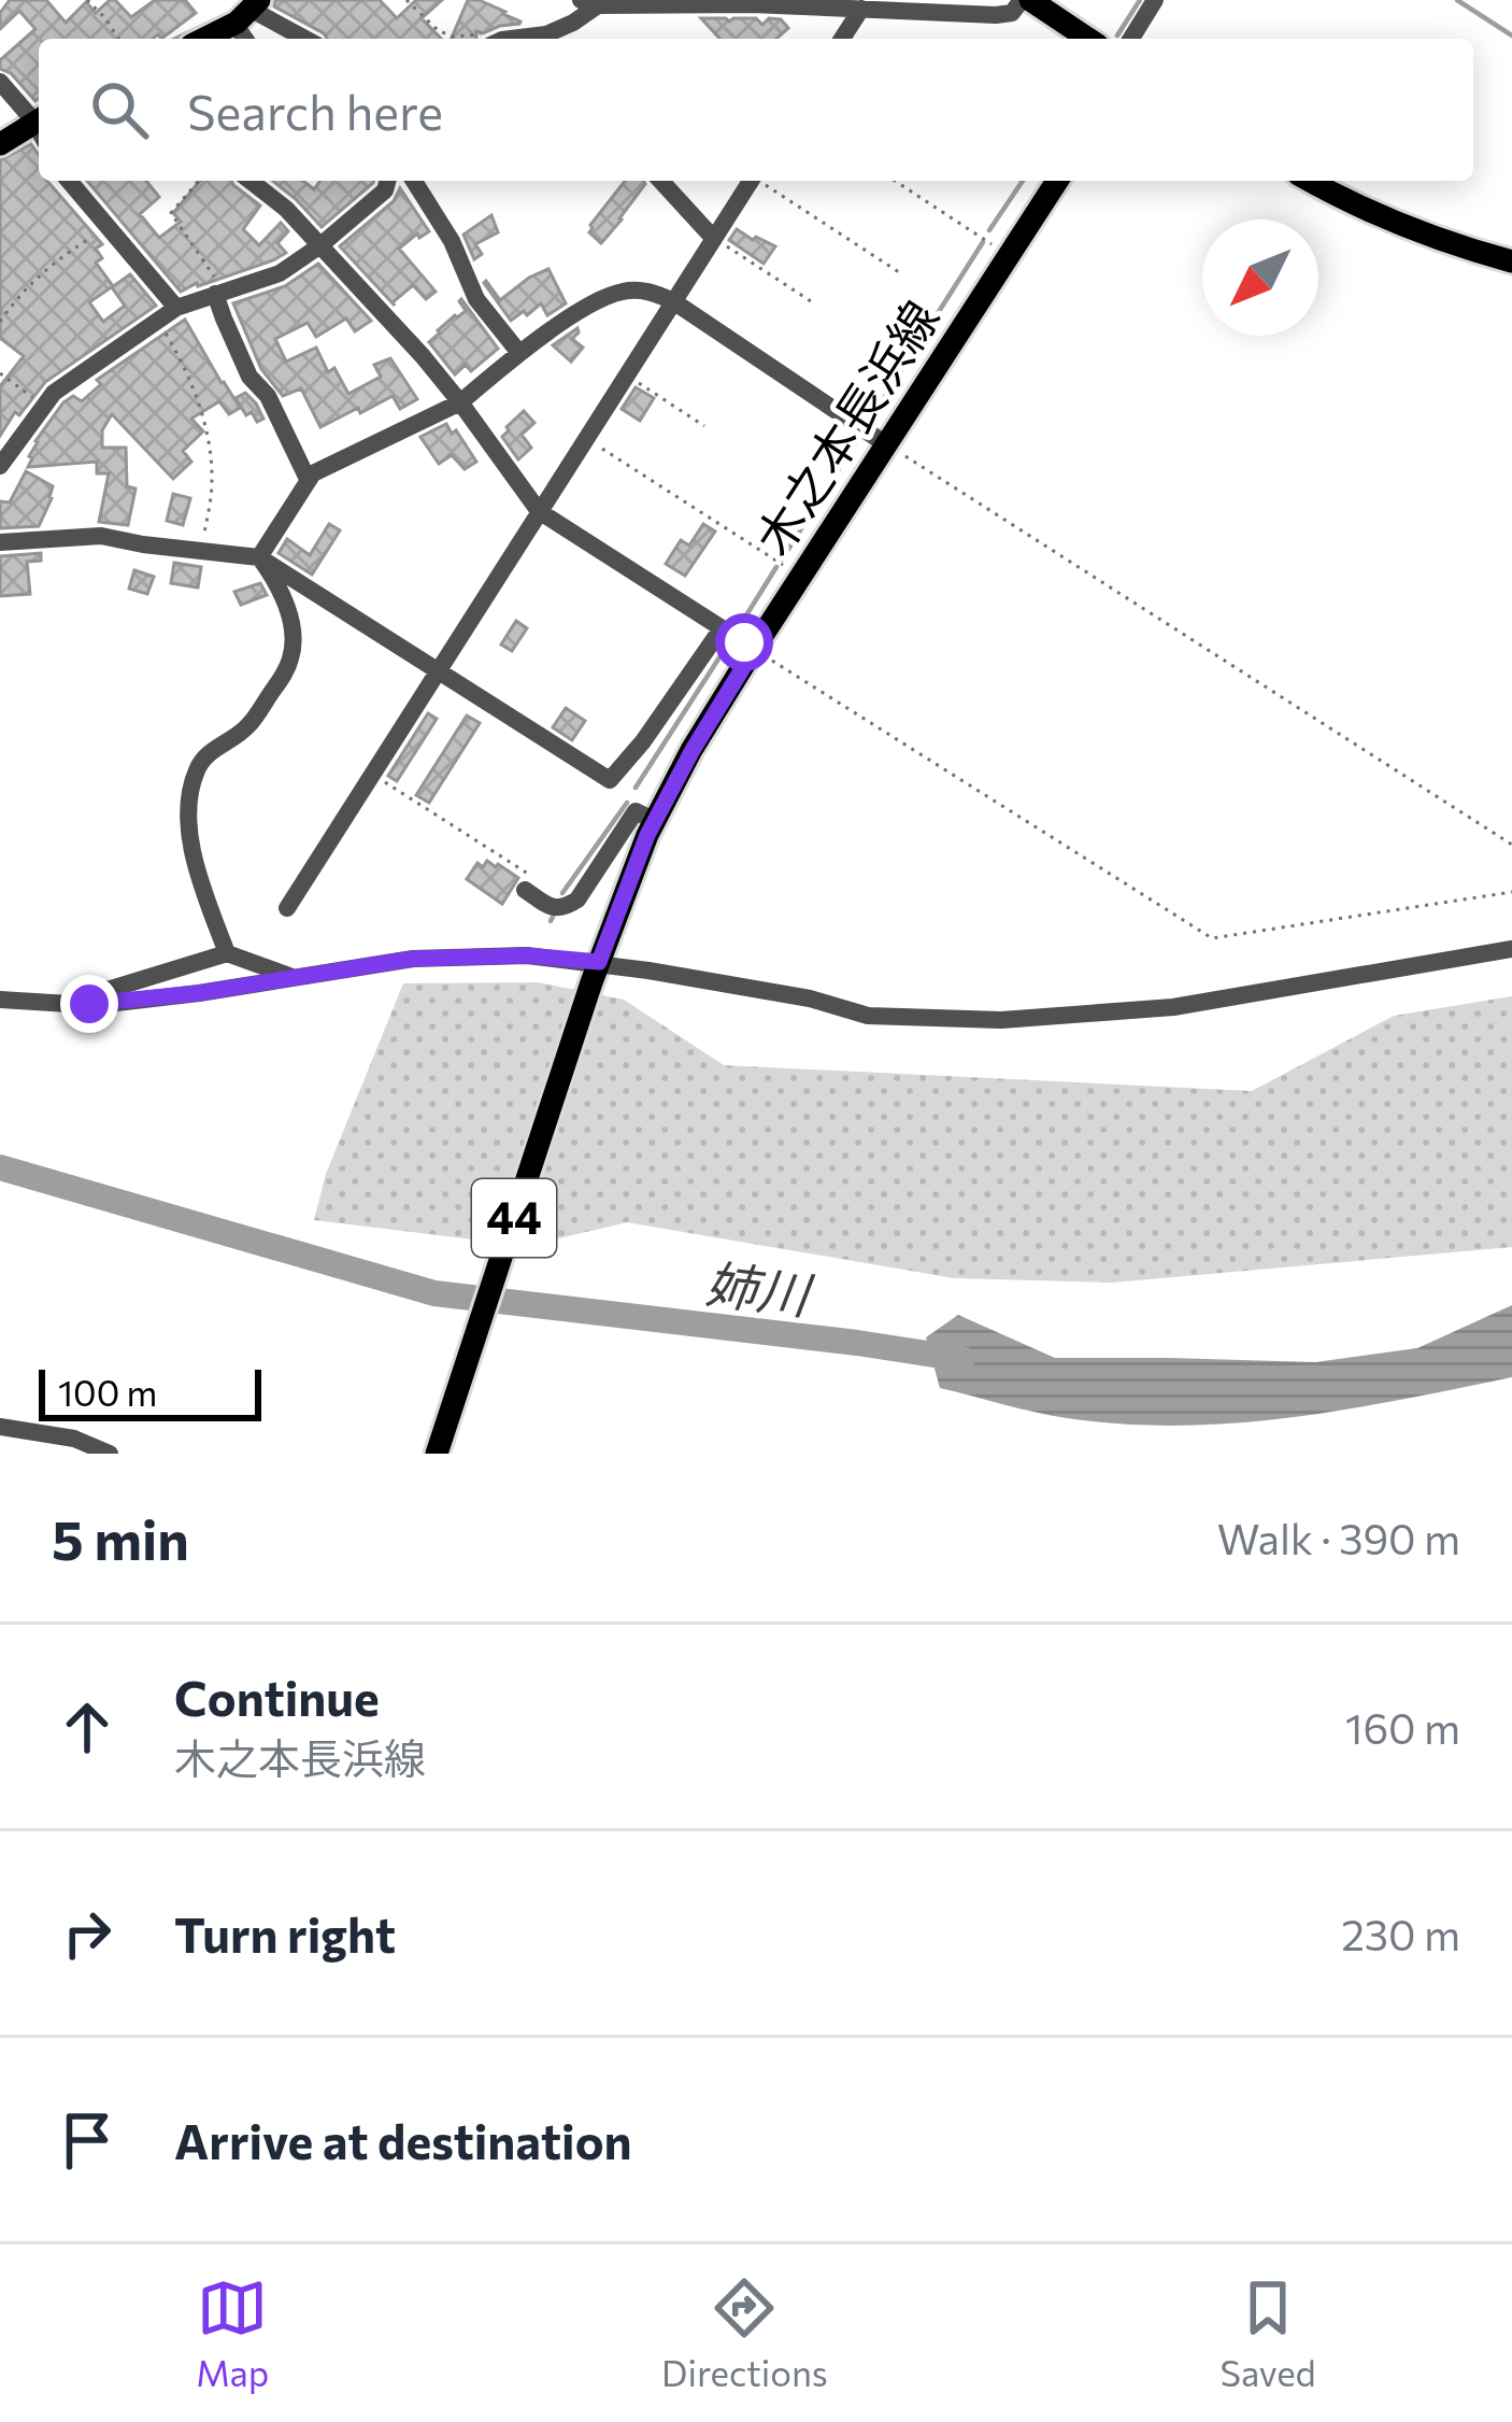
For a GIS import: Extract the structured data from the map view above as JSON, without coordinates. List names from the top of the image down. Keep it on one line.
{"streets":{"main road":["木之本長浜線","44"]},"water":["姉川"],"scale_bar":"100 m","north":"bottom left","page":{"search":"Search here","scale":"100 m","heading":["5 min","Walk · 390 m"],"list":[["Continue","木之本長浜線","160 m"],["Turn right","230 m"],"Arrive at destination"],"nav":["Map","Directions","Saved"]}}
